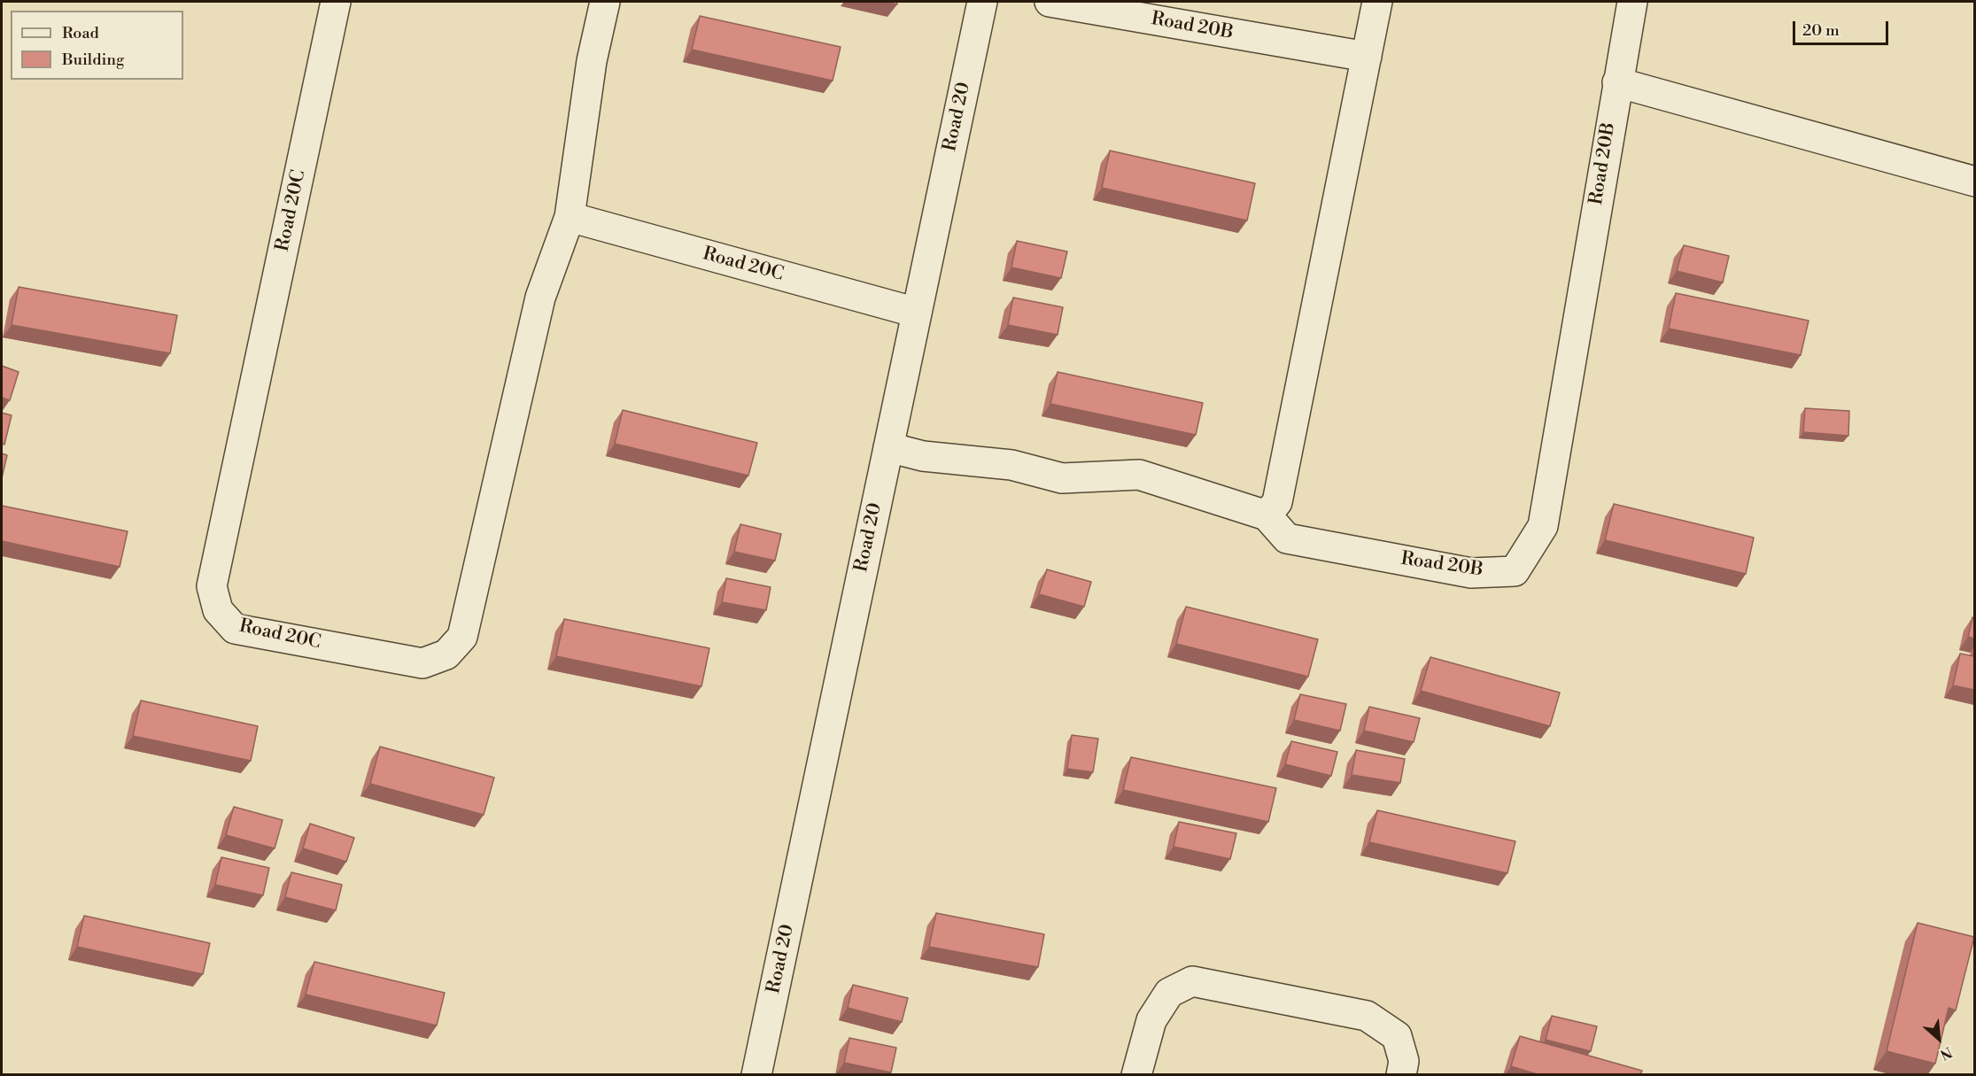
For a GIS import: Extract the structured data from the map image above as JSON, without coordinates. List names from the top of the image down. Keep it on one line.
{"streets":{"street":["Road 20B","Road 20","Road 20C"]},"crossings":[["Road 20","Road 20C"]],"legend":["Road","Building"],"scale_bar":"20 m","north":"bottom right"}
